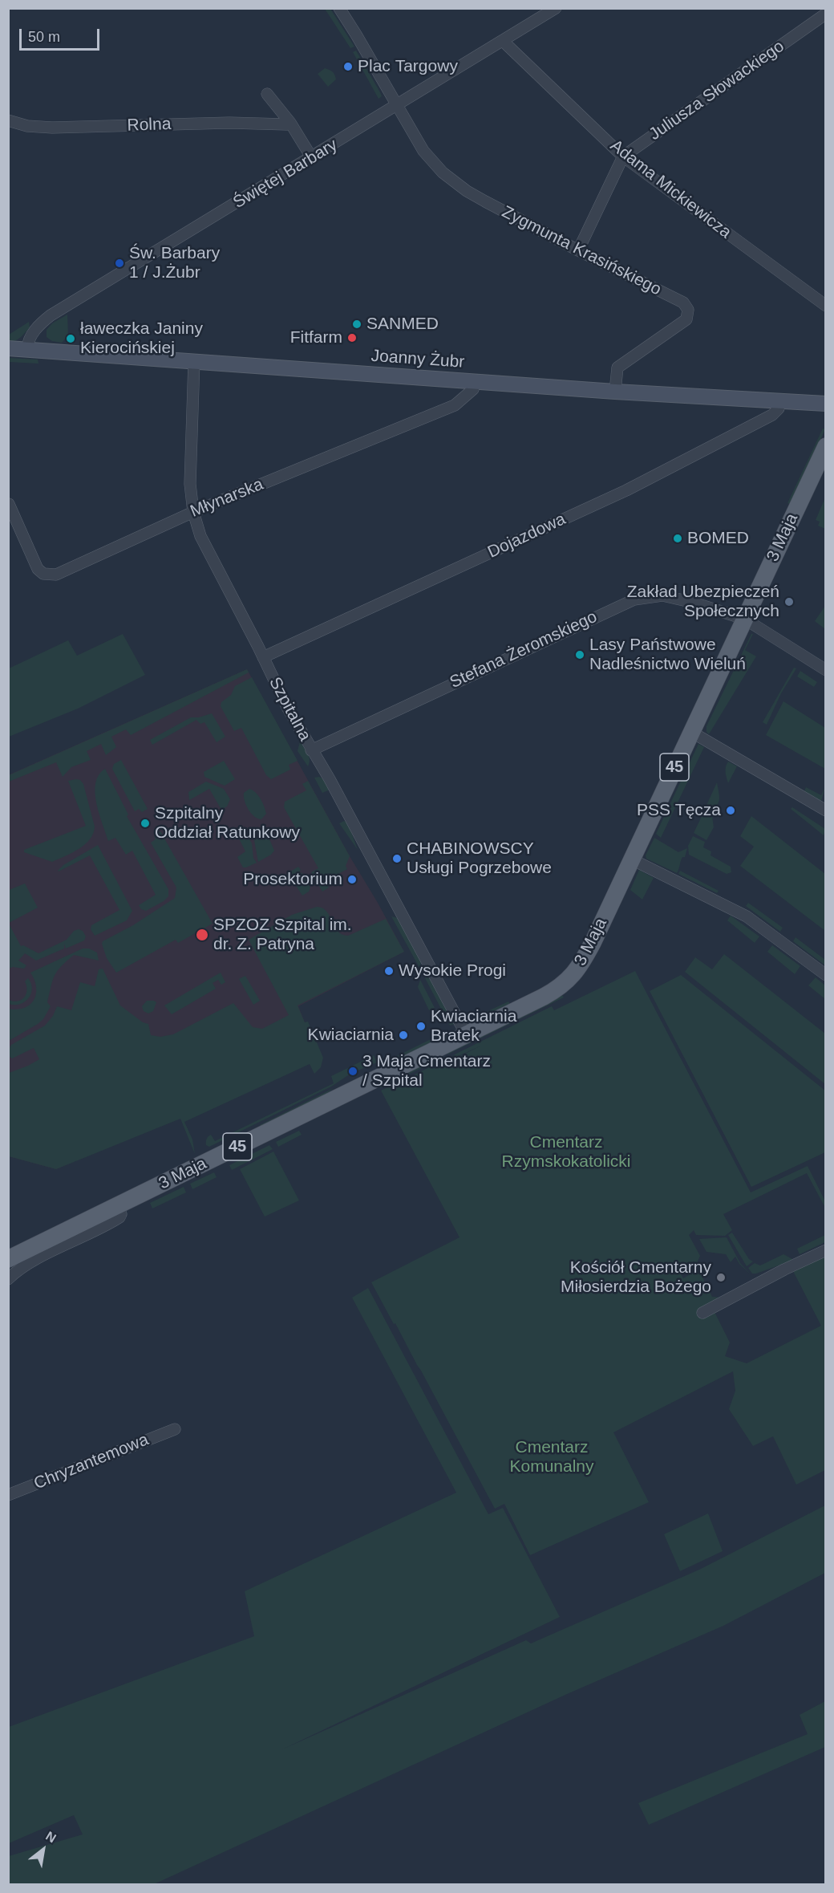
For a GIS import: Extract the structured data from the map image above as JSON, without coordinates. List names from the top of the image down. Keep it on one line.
{"streets":{"main road":["3 Maja","45"],"street":["Juliusza Słowackiego","Rolna","Świętej Barbary","Adama Mickiewicza","Zygmunta Krasińskiego","Joanny Żubr","Młynarska","Dojazdowa","Stefana Żeromskiego","Szpitalna","Chryzantemowa"]},"crossings":[["Juliusza Słowackiego","Adama Mickiewicza"],["Juliusza Słowackiego","Zygmunta Krasińskiego"],["Świętej Barbary","Adama Mickiewicza"],["Świętej Barbary","Zygmunta Krasińskiego"],["Świętej Barbary","Joanny Żubr"],["Zygmunta Krasińskiego","Joanny Żubr"],["Joanny Żubr","Młynarska"],["Joanny Żubr","Dojazdowa"],["Joanny Żubr","Szpitalna"],["Młynarska","Szpitalna"],["Dojazdowa","Szpitalna"],["3 Maja","Stefana Żeromskiego"],["3 Maja","Szpitalna"],["Stefana Żeromskiego","Szpitalna"]],"parks":["Cmentarz Rzymskokatolicki","Cmentarz Komunalny"],"places":["Plac Targowy","Św. Barbary 1 / J.Żubr","SANMED","Fitfarm","ławeczka Janiny Kierocińskiej","BOMED","Zakład Ubezpieczeń Społecznych","Lasy Państwowe Nadleśnictwo Wieluń","PSS Tęcza","Szpitalny Oddział Ratunkowy","CHABINOWSCY Usługi Pogrzebowe","Prosektorium","SPZOZ Szpital im. dr. Z. Patryna","Wysokie Progi","Kwiaciarnia Bratek","Kwiaciarnia","3 Maja Cmentarz / Szpital","Kościół Cmentarny Miłosierdzia Bożego"],"scale_bar":"50 m","north":"top right"}
